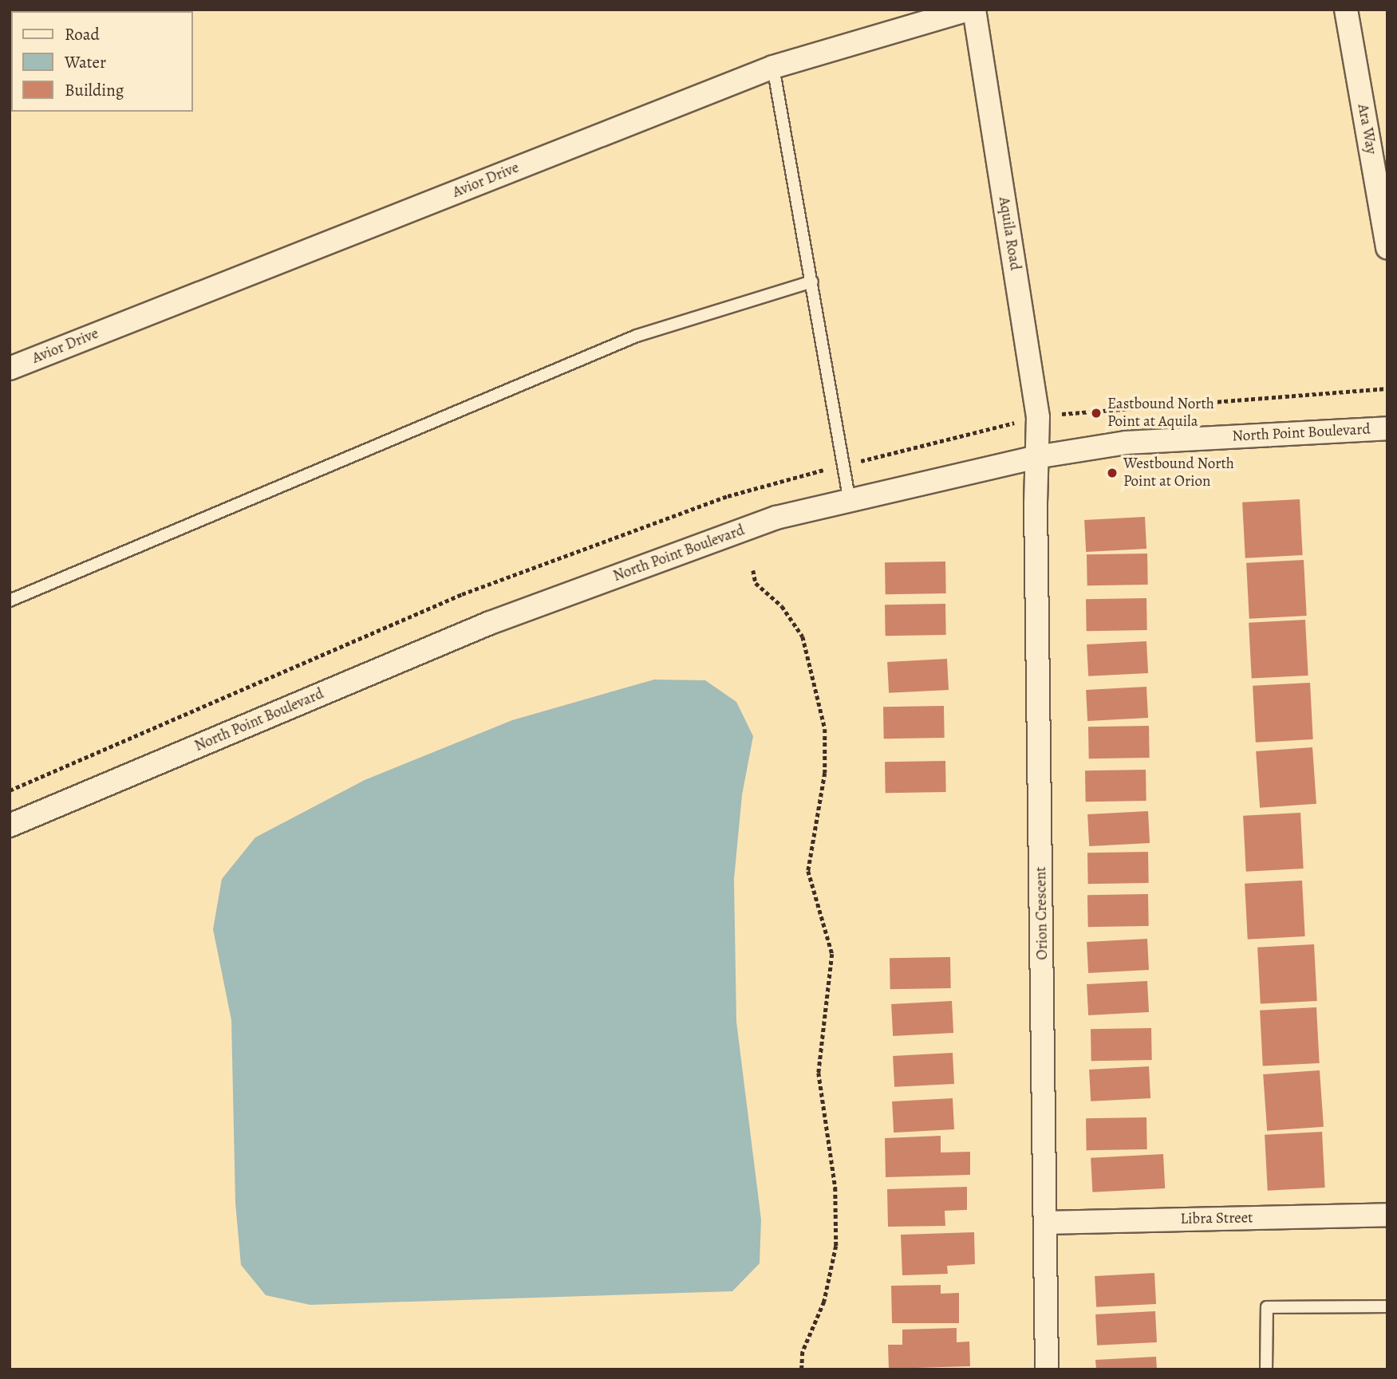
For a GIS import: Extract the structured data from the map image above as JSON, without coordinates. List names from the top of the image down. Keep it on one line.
{"streets":{"street":["Ara Way","Avior Drive","Aquila Road","North Point Boulevard","Orion Crescent","Libra Street"]},"crossings":[["Aquila Road","North Point Boulevard"],["Aquila Road","Orion Crescent"],["North Point Boulevard","Orion Crescent"],["Orion Crescent","Libra Street"]],"places":["Eastbound North Point at Aquila","Westbound North Point at Orion"],"legend":["Road","Water","Building"]}
